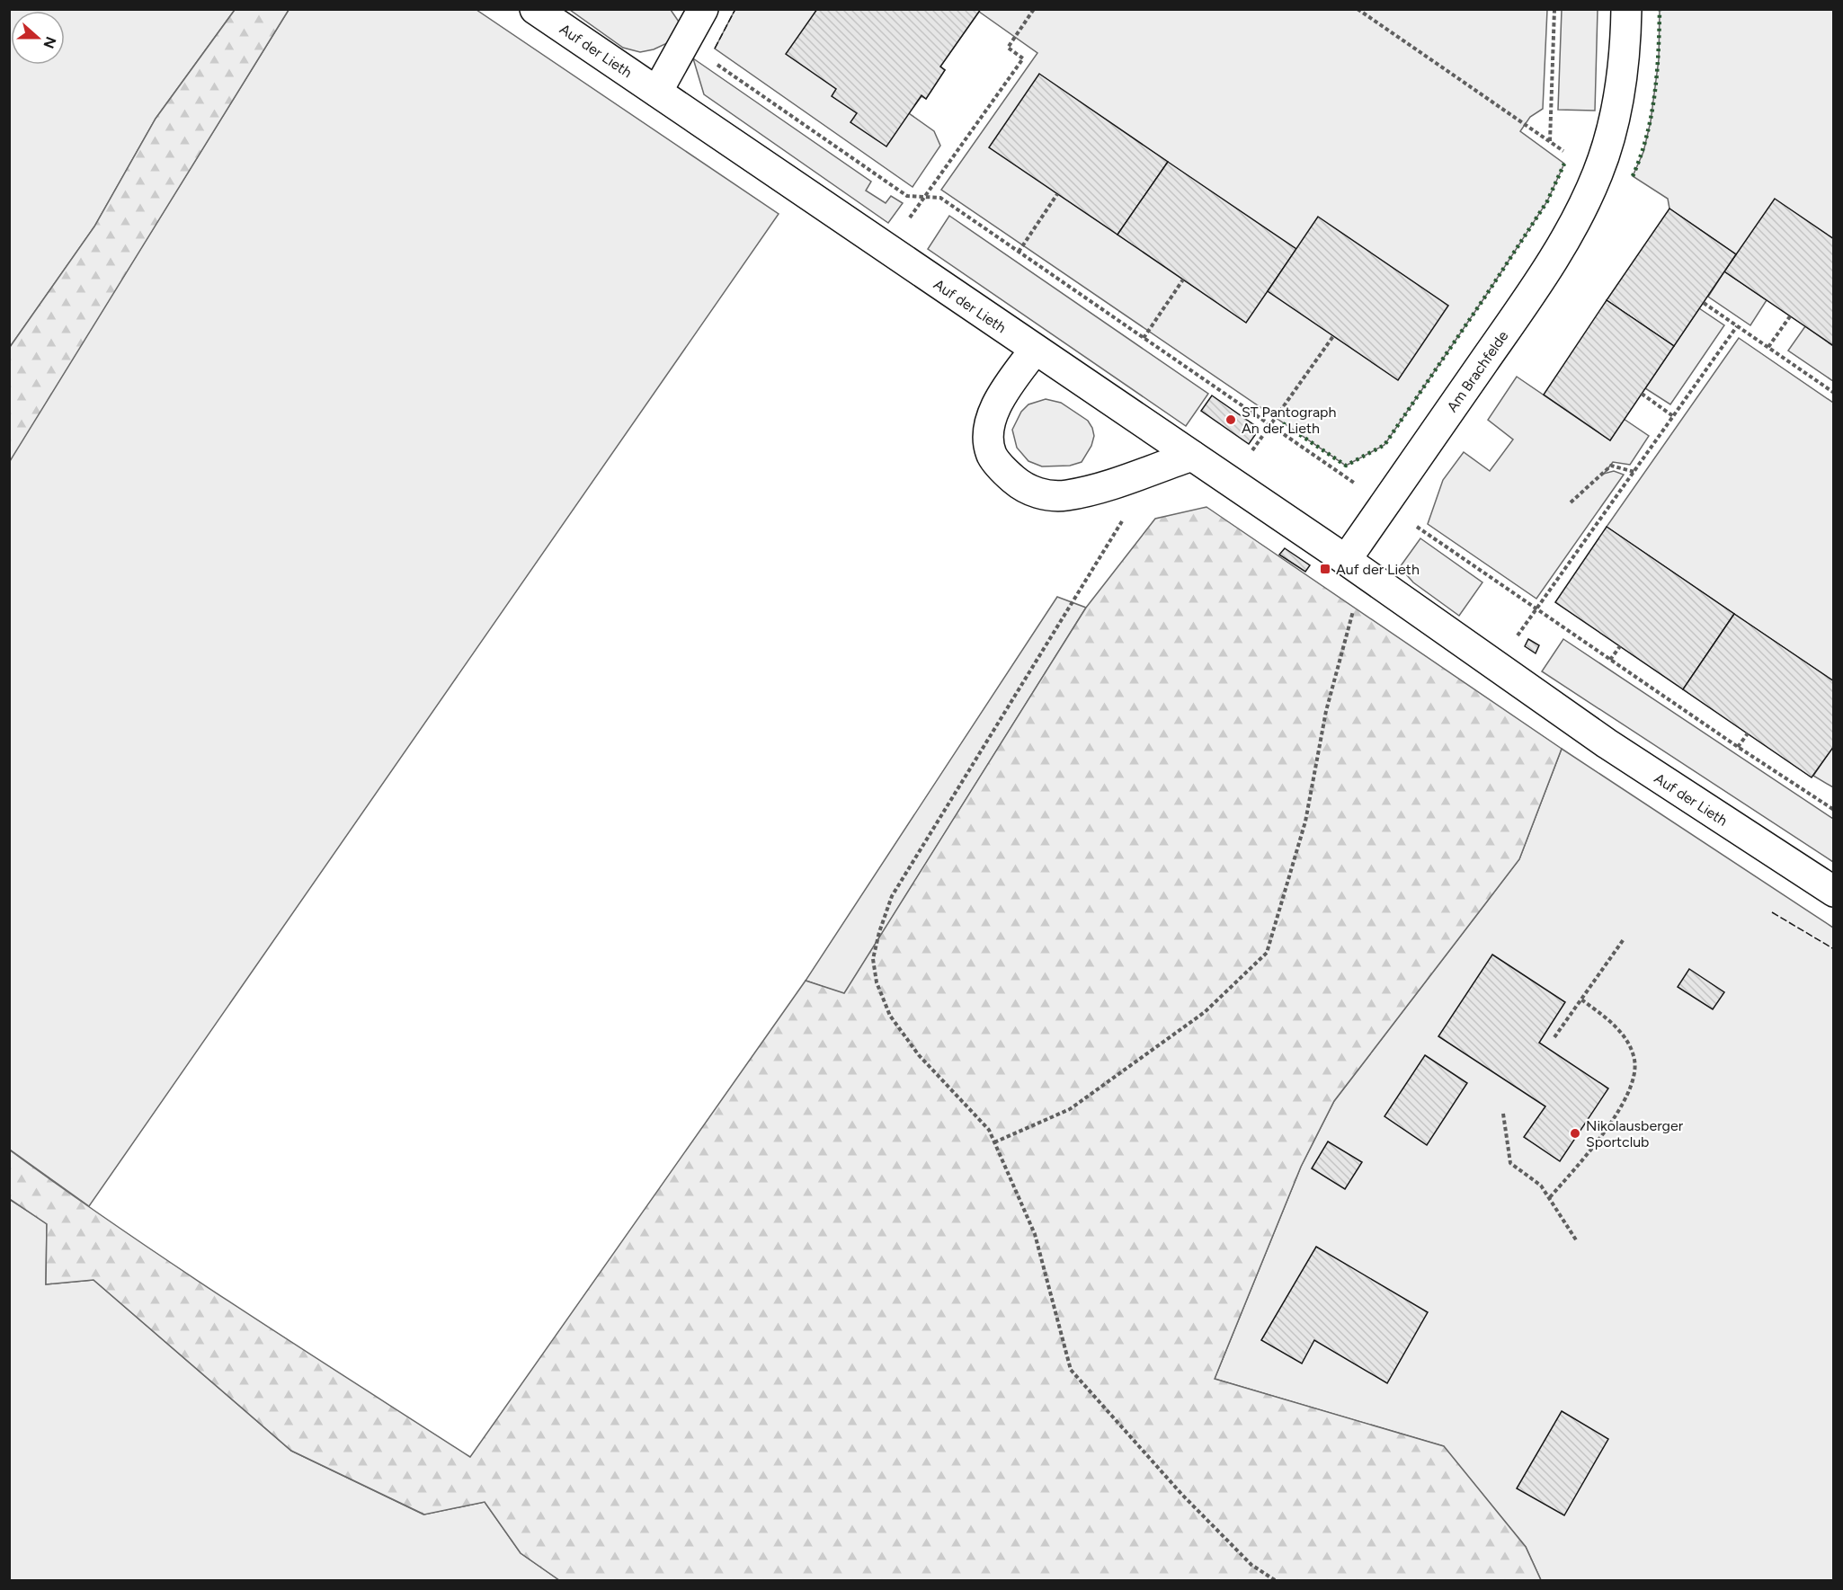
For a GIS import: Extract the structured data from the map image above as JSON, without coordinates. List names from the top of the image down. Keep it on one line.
{"streets":{"street":["Auf der Lieth","Am Brachfelde"]},"crossings":[["Auf der Lieth","Am Brachfelde"]],"places":{"other":["ST Pantograph An der Lieth","Nikolausberger Sportclub"],"transit":["Auf der Lieth"]},"north":"right"}
